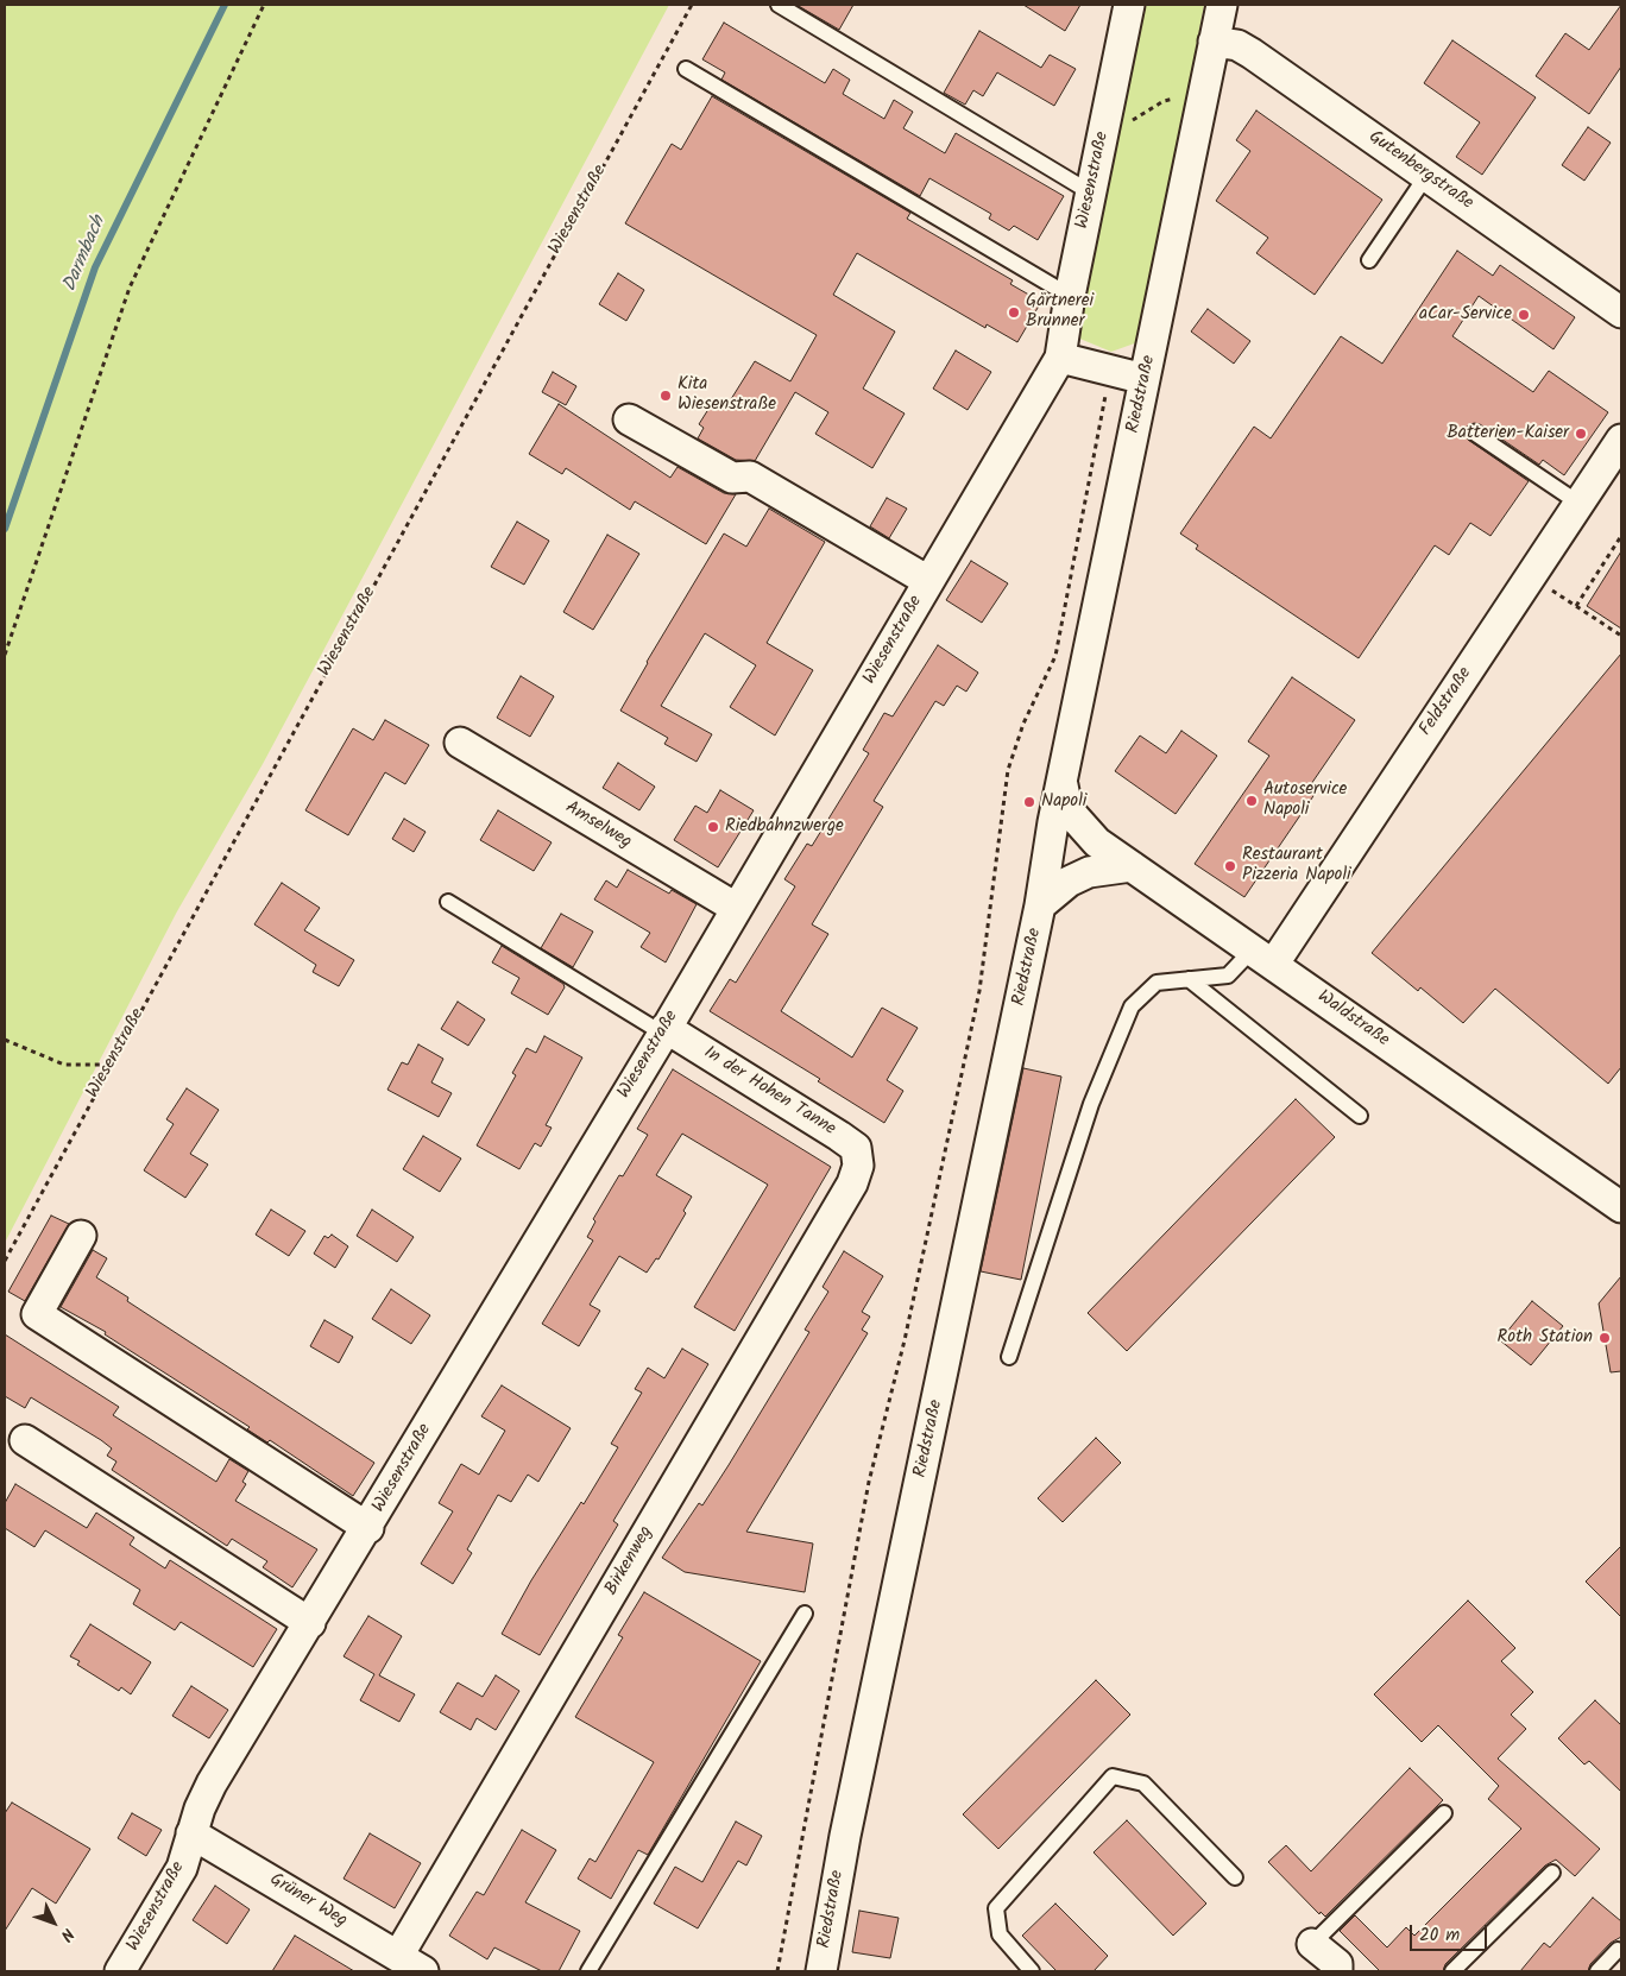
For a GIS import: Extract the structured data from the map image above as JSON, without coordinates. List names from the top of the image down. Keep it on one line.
{"streets":{"street":["Gutenbergstraße","Wiesenstraße","Riedstraße","Feldstraße","Amselweg","Waldstraße","In der Hohen Tanne","Birkenweg","Grüner Weg"]},"crossings":[["Gutenbergstraße","Riedstraße"],["Wiesenstraße","Amselweg"],["Wiesenstraße","In der Hohen Tanne"],["Wiesenstraße","Grüner Weg"],["Riedstraße","Waldstraße"],["Feldstraße","Waldstraße"],["In der Hohen Tanne","Birkenweg"],["Birkenweg","Grüner Weg"]],"water":["Darmbach"],"places":["Gärtnerei Brunner","aCar-Service","Kita Wiesenstraße","Batterien-Kaiser","Autoservice Napoli","Napoli","Riedbahnzwerge","Restaurant Pizzeria Napoli","Roth Station"],"scale_bar":"20 m","north":"bottom right"}
